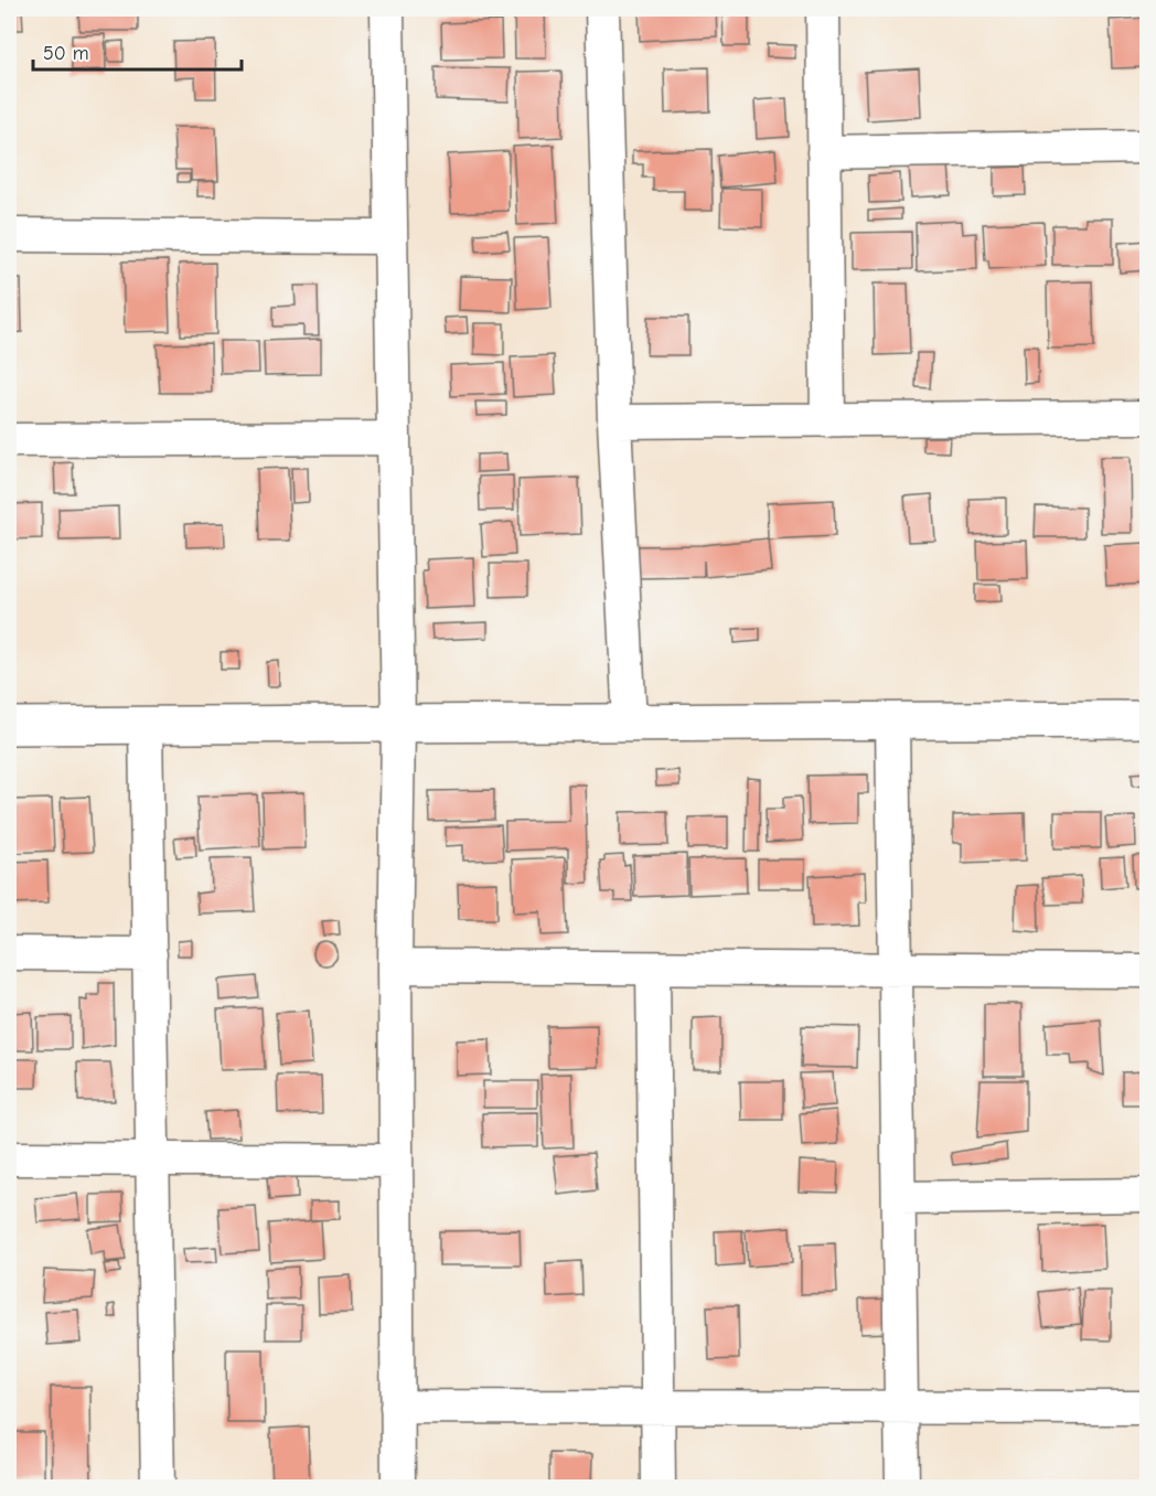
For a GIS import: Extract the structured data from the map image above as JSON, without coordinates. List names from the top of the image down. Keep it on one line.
{"scale_bar":"50 m"}
